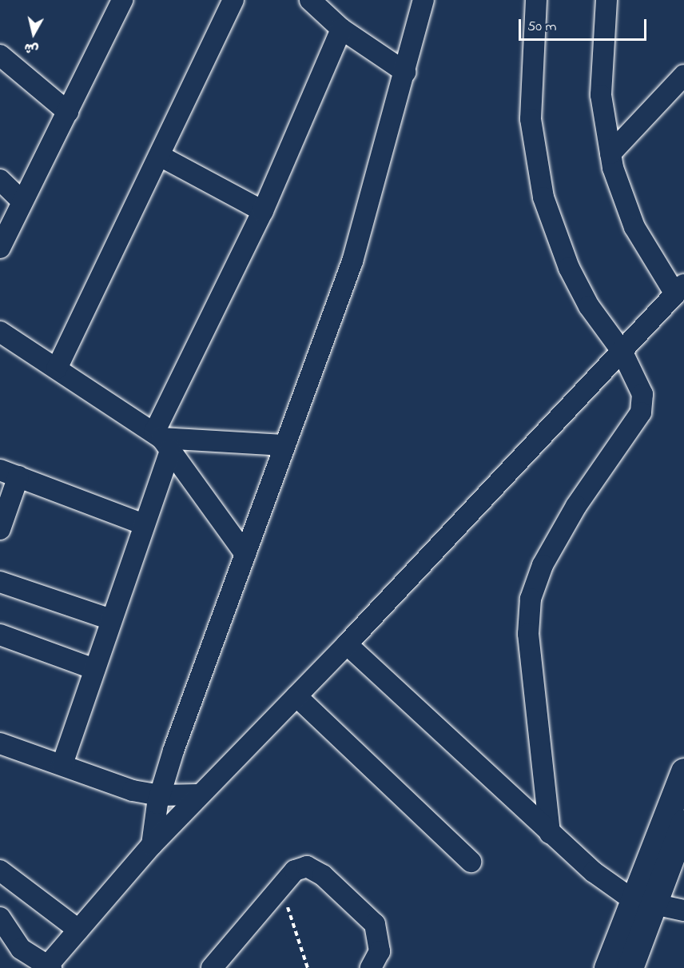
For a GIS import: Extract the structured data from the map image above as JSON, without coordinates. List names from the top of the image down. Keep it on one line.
{"scale_bar":"50 m","north":"bottom"}
